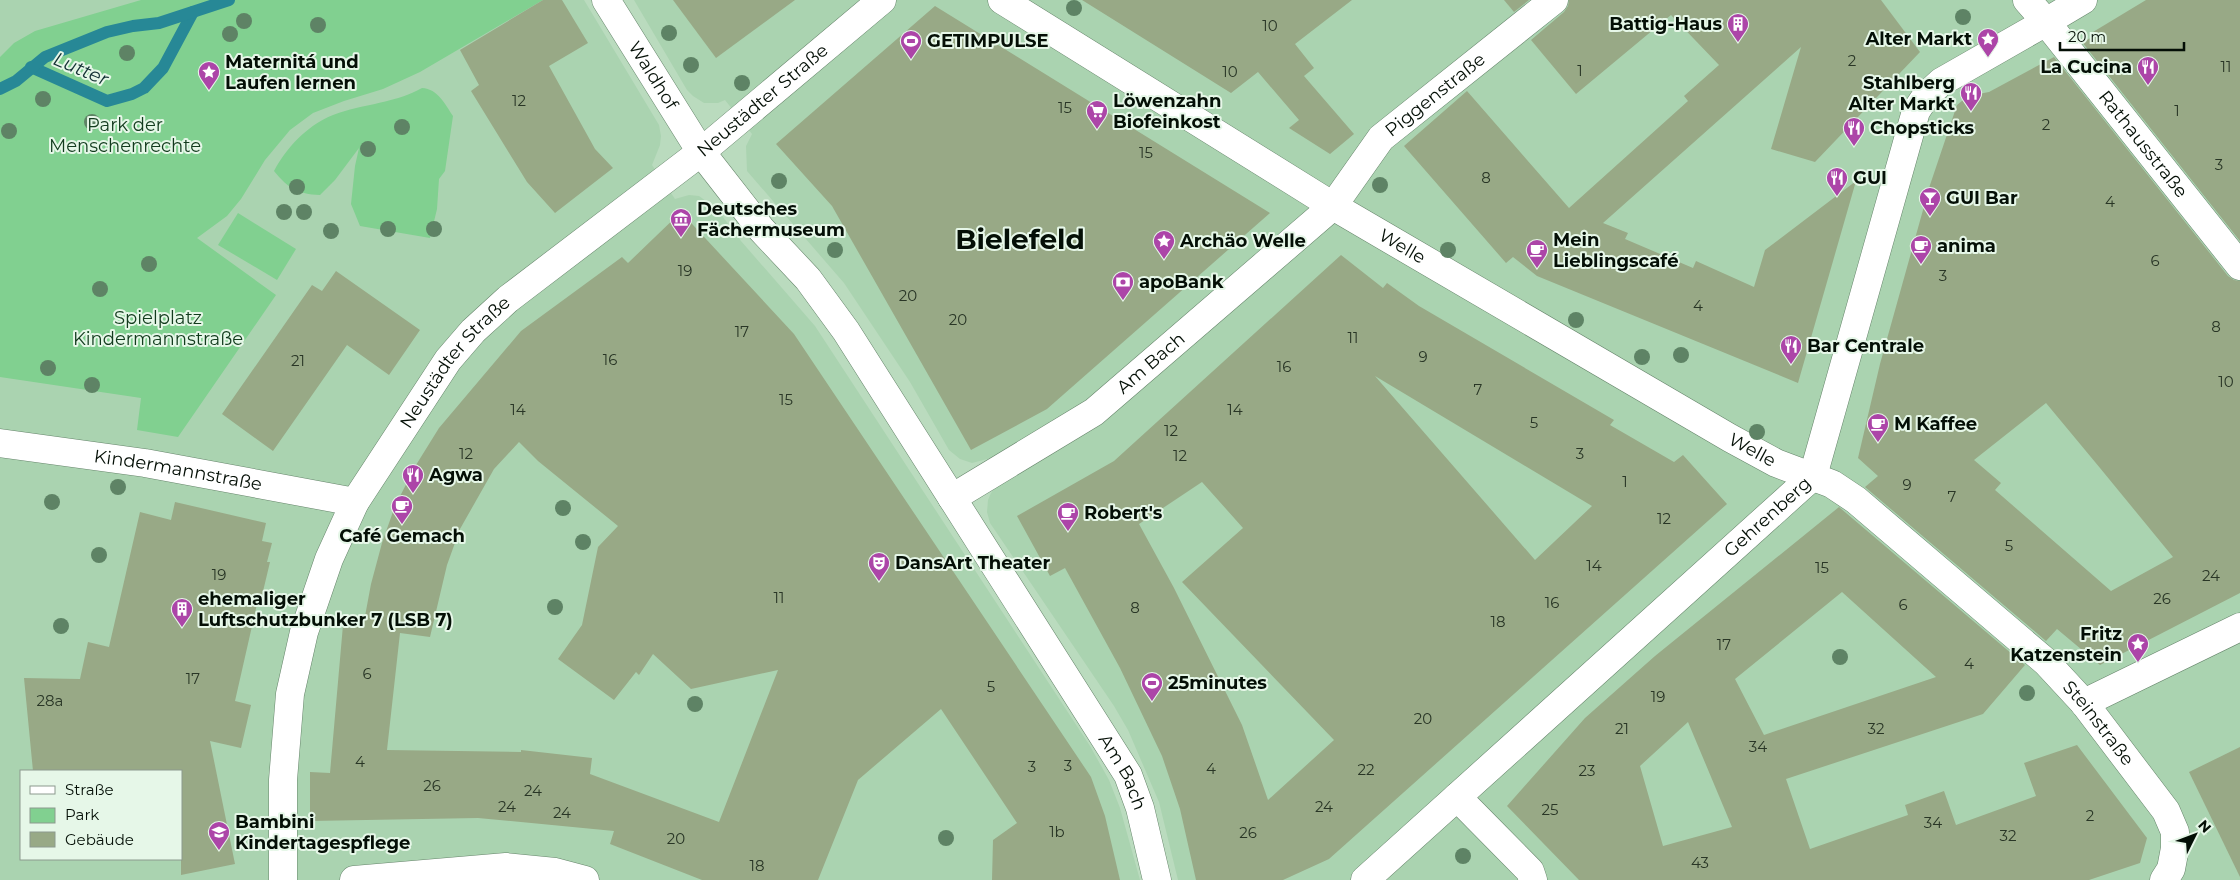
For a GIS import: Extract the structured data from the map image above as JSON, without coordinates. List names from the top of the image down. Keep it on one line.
{"streets":{"street":["Waldhof","Piggenstraße","Neustädter Straße","Rathausstraße","Welle","Am Bach","Kindermannstraße","Gehrenberg","Steinstraße"]},"crossings":[["Waldhof","Neustädter Straße"],["Waldhof","Am Bach"],["Piggenstraße","Welle"],["Piggenstraße","Am Bach"],["Neustädter Straße","Am Bach"],["Neustädter Straße","Kindermannstraße"],["Rathausstraße","Gehrenberg"],["Welle","Am Bach"],["Welle","Gehrenberg"],["Welle","Steinstraße"],["Gehrenberg","Steinstraße"]],"districts":["Bielefeld"],"water":["Lutter"],"parks":["Park der Menschenrechte","Spielplatz Kindermannstraße"],"places":{"building":["Battig-Haus","ehemaliger Luftschutzbunker 7 (LSB 7)"],"place":["Alter Markt","Maternitá und Laufen lernen","Archäo Welle","Fritz Katzenstein"],"sports":["GETIMPULSE","25minutes"],"restaurant":["La Cucina","Stahlberg Alter Markt","Chopsticks","GUI","Bar Centrale","Agwa"],"supermarket":["Löwenzahn Biofeinkost"],"bar":["GUI Bar"],"museum":["Deutsches Fächermuseum"],"cafe":["anima","Mein Lieblingscafé","M Kaffee","Café Gemach","Robert's"],"bank":["apoBank"],"theatre":["DansArt Theater"],"school or university":["Bambini Kindertagespflege"]},"house_numbers":["10","2","11","1","10","12","15","1","2","15","3","8","4","6","19","3","20","4","20","8","17","11","9","16","21","16","10","7","15","14","14","5","12","12","3","12","1","9","7","12","5","14","15","19","24","11","26","16","6","8","18","17","4","6","17","5","19","28a","20","21","32","34","4","3","3","4","22","23","26","24","24","24","25","24","2","34","1b","26","32","20","43","18"],"legend":["Straße","Park","Gebäude"],"scale_bar":"20 m","north":"top right"}
